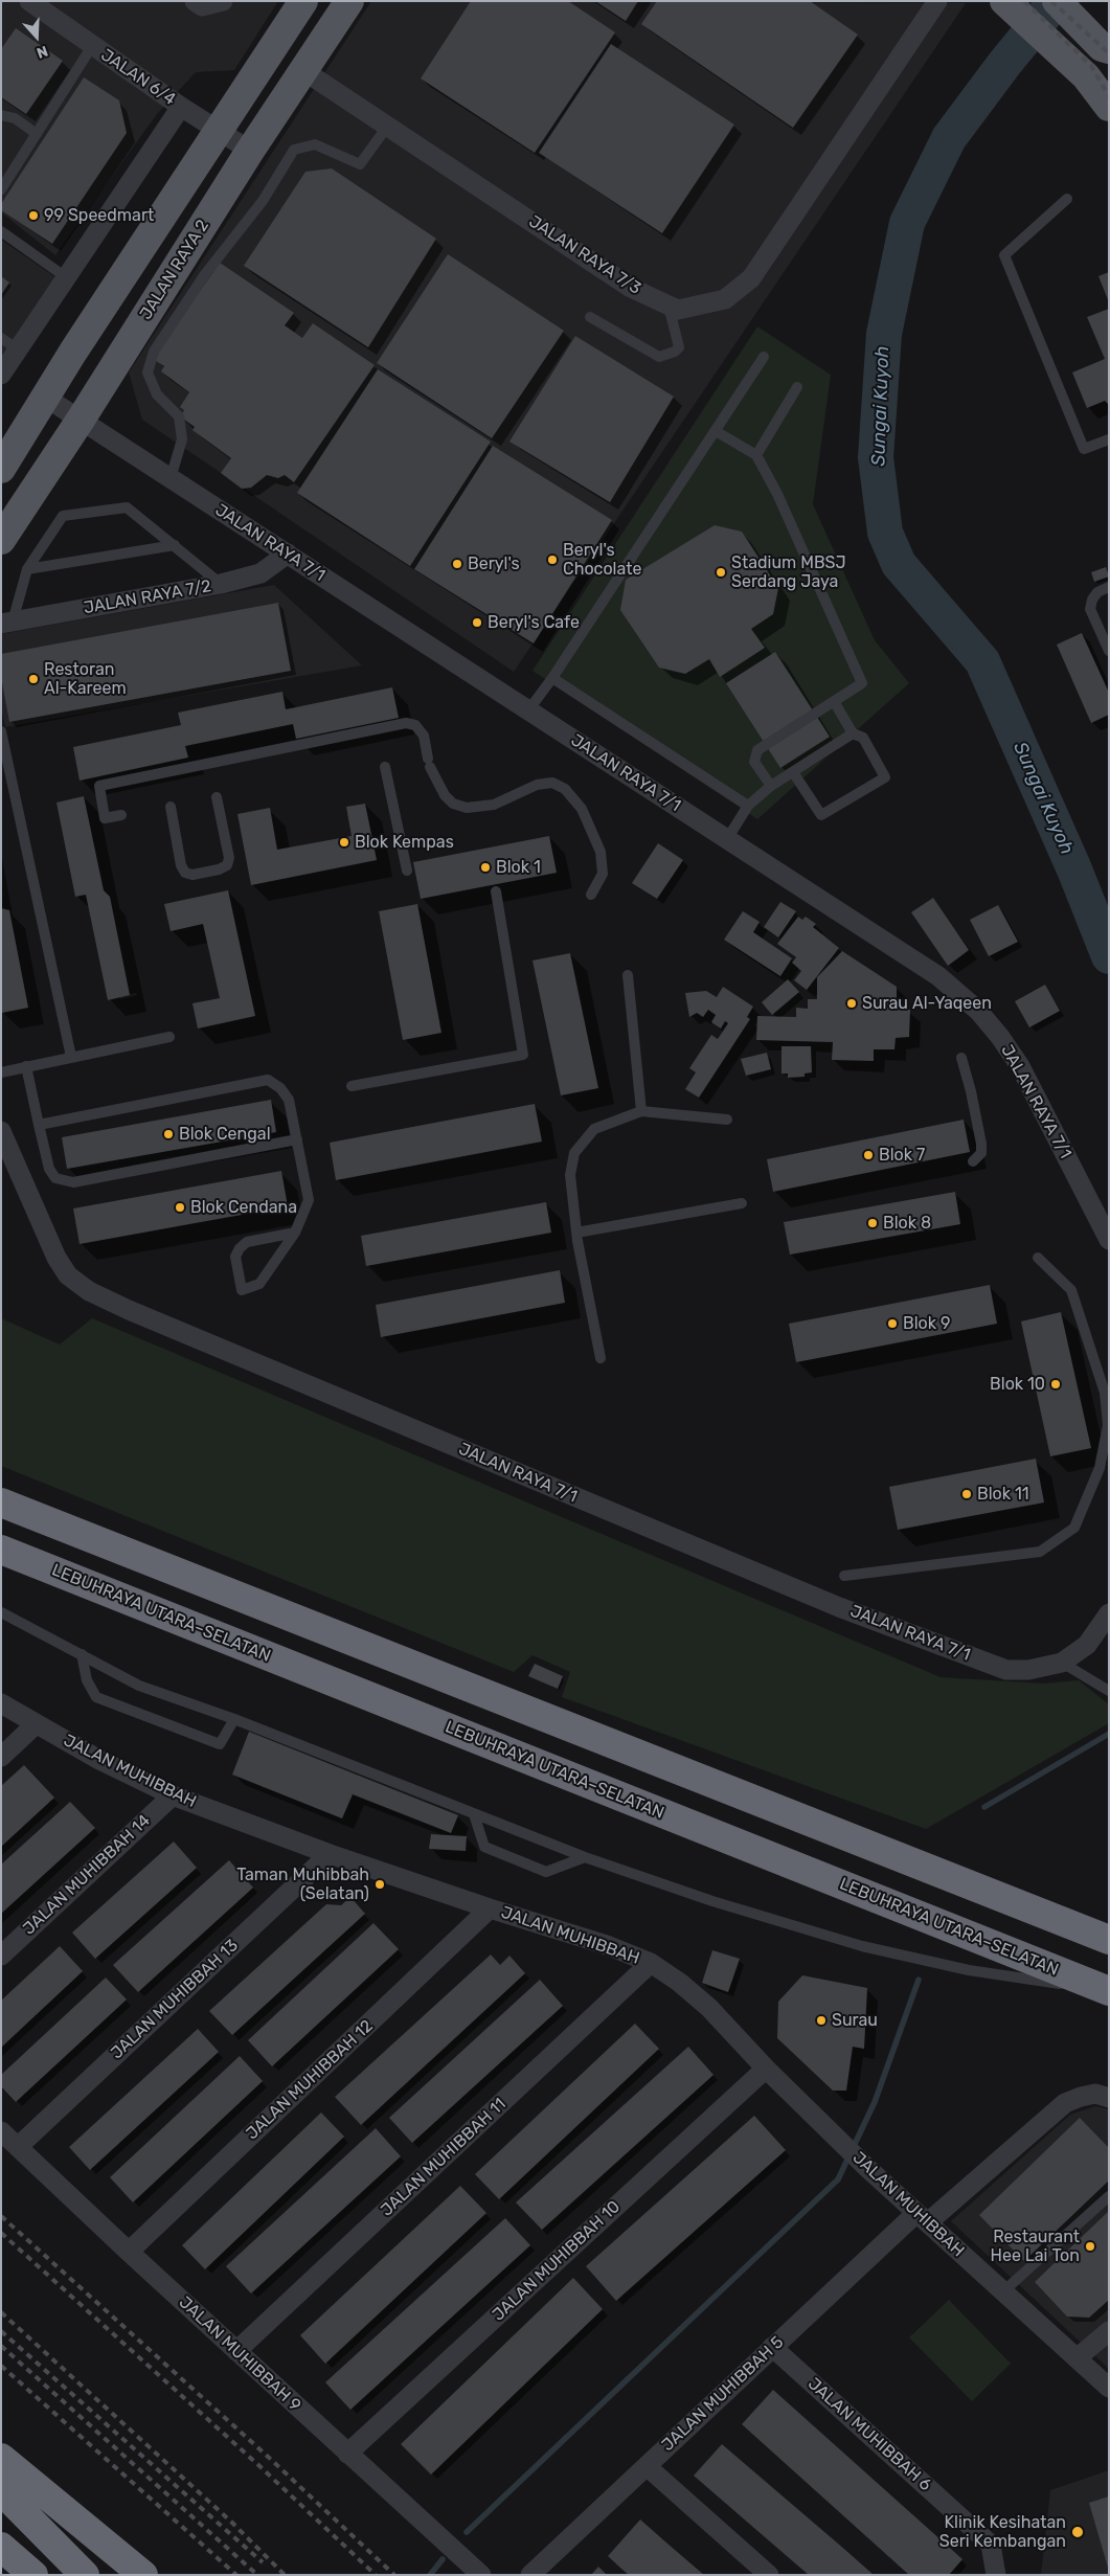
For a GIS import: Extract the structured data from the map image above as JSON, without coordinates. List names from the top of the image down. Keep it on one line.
{"streets":{"highway":["LEBUHRAYA UTARA–SELATAN"],"main road":["JALAN RAYA 2"],"street":["JALAN 6/4","JALAN RAYA 7/3","JALAN RAYA 7/1","JALAN RAYA 7/2","JALAN MUHIBBAH","JALAN MUHIBBAH 14","JALAN MUHIBBAH 13","JALAN MUHIBBAH 12","JALAN MUHIBBAH 11","JALAN MUHIBBAH 10","JALAN MUHIBBAH 9","JALAN MUHIBBAH 5","JALAN MUHIBBAH 6"]},"crossings":[["JALAN 6/4","JALAN RAYA 2"],["JALAN RAYA 7/3","JALAN RAYA 2"],["JALAN RAYA 2","JALAN RAYA 7/1"],["JALAN RAYA 7/1","JALAN RAYA 7/2"],["JALAN MUHIBBAH","JALAN MUHIBBAH 14"],["JALAN MUHIBBAH","JALAN MUHIBBAH 13"],["JALAN MUHIBBAH","JALAN MUHIBBAH 12"],["JALAN MUHIBBAH","JALAN MUHIBBAH 11"],["JALAN MUHIBBAH","JALAN MUHIBBAH 10"],["JALAN MUHIBBAH","JALAN MUHIBBAH 5"],["JALAN MUHIBBAH 13","JALAN MUHIBBAH 9"],["JALAN MUHIBBAH 12","JALAN MUHIBBAH 9"],["JALAN MUHIBBAH 11","JALAN MUHIBBAH 9"],["JALAN MUHIBBAH 10","JALAN MUHIBBAH 9"],["JALAN MUHIBBAH 5","JALAN MUHIBBAH 6"]],"water":["Sungai Kuyoh"],"places":["99 Speedmart","Beryl's Chocolate","Beryl's","Stadium MBSJ Serdang Jaya","Beryl's Cafe","Restoran Al-Kareem","Blok Kempas","Blok 1","Surau Al-Yaqeen","Blok Cengal","Blok 7","Blok Cendana","Blok 8","Blok 9","Blok 10","Blok 11","Taman Muhibbah (Selatan)","Surau","Restaurant Hee Lai Ton","Klinik Kesihatan Seri Kembangan"],"north":"bottom"}
